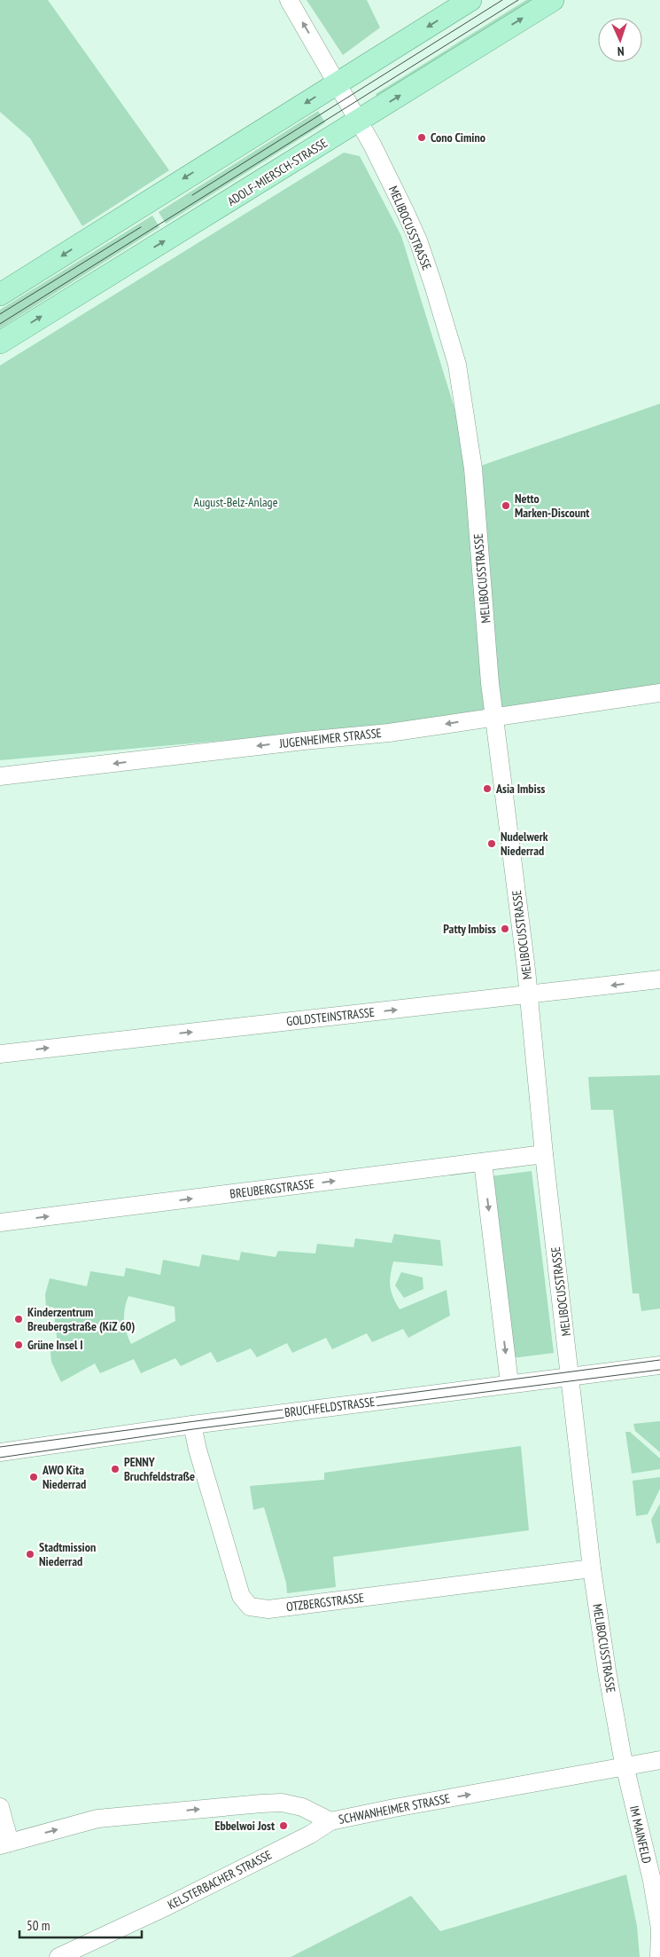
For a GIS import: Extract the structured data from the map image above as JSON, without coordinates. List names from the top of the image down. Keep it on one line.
{"streets":{"main road":["ADOLF-MIERSCH-STRASSE"],"street":["MELIBOCUSSTRASSE","JUGENHEIMER STRASSE","GOLDSTEINSTRASSE","BREUBERGSTRASSE","BRUCHFELDSTRASSE","OTZBERGSTRASSE","SCHWANHEIMER STRASSE","IM MAINFELD","KELSTERBACHER STRASSE"]},"crossings":[["ADOLF-MIERSCH-STRASSE","MELIBOCUSSTRASSE"],["MELIBOCUSSTRASSE","JUGENHEIMER STRASSE"],["MELIBOCUSSTRASSE","GOLDSTEINSTRASSE"],["MELIBOCUSSTRASSE","BREUBERGSTRASSE"],["MELIBOCUSSTRASSE","BRUCHFELDSTRASSE"],["MELIBOCUSSTRASSE","OTZBERGSTRASSE"],["MELIBOCUSSTRASSE","SCHWANHEIMER STRASSE"],["MELIBOCUSSTRASSE","IM MAINFELD"],["BRUCHFELDSTRASSE","OTZBERGSTRASSE"],["SCHWANHEIMER STRASSE","IM MAINFELD"],["SCHWANHEIMER STRASSE","KELSTERBACHER STRASSE"]],"one_way":["JUGENHEIMER STRASSE","BREUBERGSTRASSE","SCHWANHEIMER STRASSE"],"parks":["August-Belz-Anlage"],"places":["Cono Cimino","Netto Marken-Discount","Asia Imbiss","Nudelwerk Niederrad","Patty Imbiss","Kinderzentrum Breubergstraße (KiZ 60)","Grüne Insel I","PENNY Bruchfeldstraße","AWO Kita Niederrad","Stadtmission Niederrad","Ebbelwoi Jost"],"scale_bar":"50 m","north":"bottom"}
